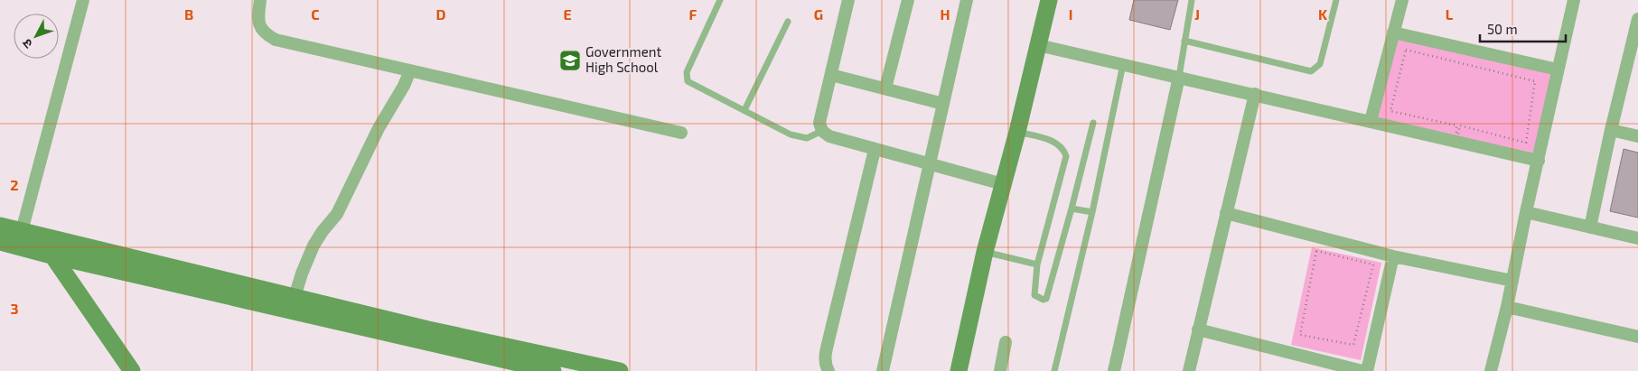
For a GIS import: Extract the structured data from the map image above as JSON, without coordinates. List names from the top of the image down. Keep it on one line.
{"places":{"school or university":["Government High School"]},"scale_bar":"50 m","north":"bottom left","grid":{"columns":["B","C","D","E","F","G","H","I","J","K","L"],"rows":["2","3"]}}
